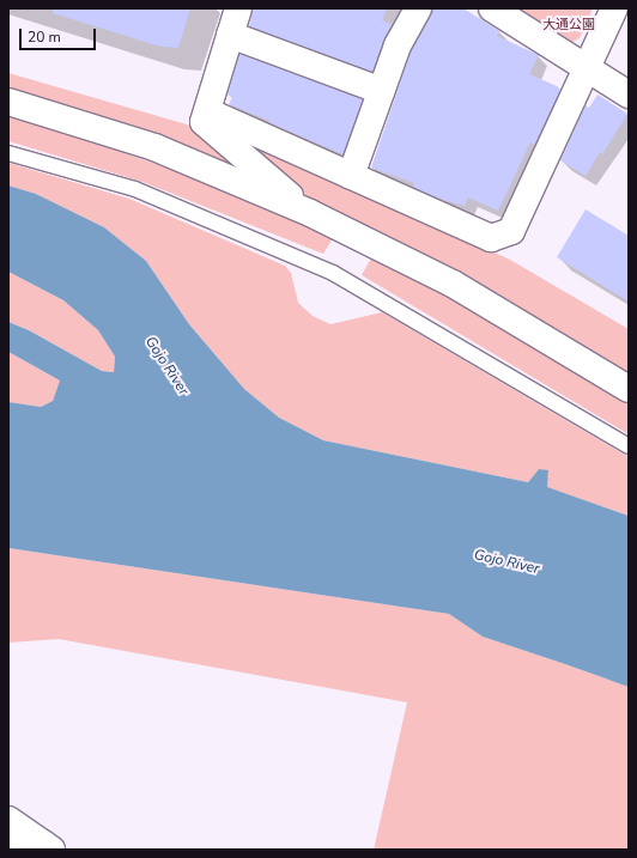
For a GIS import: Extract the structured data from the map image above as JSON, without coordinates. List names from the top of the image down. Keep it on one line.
{"water":["Gojo River"],"parks":["大通公園"],"scale_bar":"20 m"}
